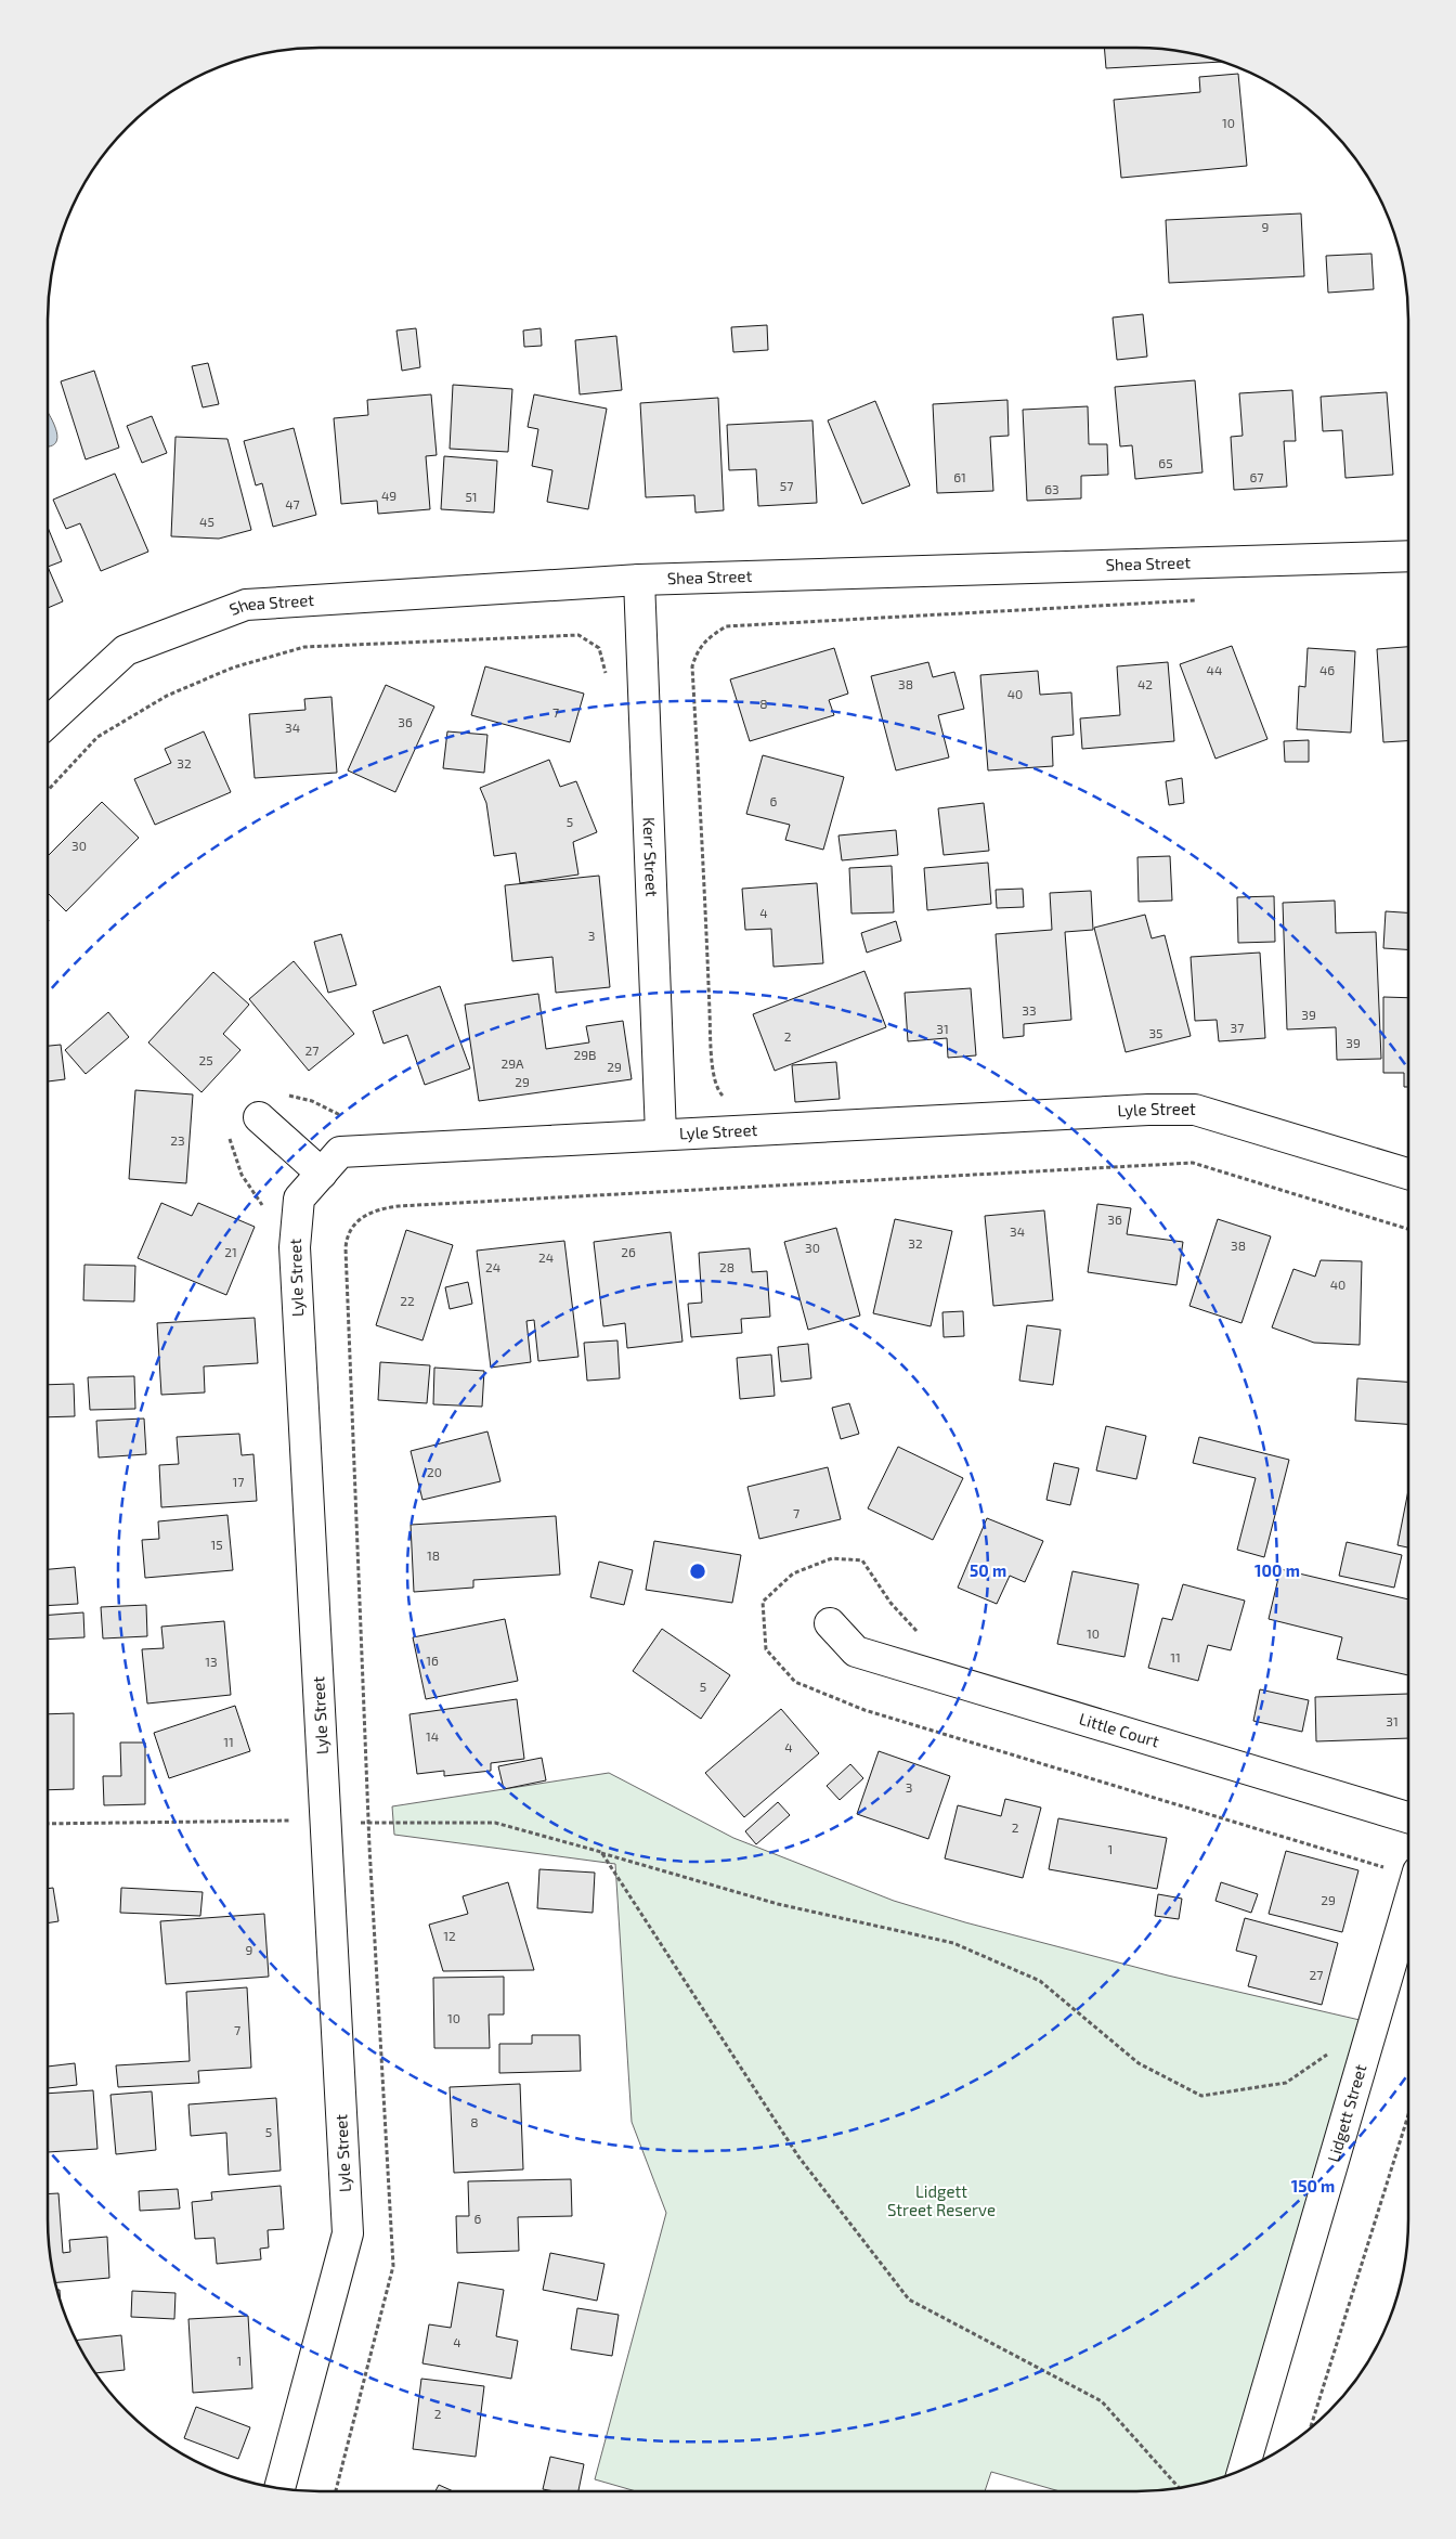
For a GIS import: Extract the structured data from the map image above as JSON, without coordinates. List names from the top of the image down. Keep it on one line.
{"streets":{"street":["Shea Street","Kerr Street","Lyle Street","Little Court","Lidgett Street"]},"crossings":[["Shea Street","Kerr Street"],["Kerr Street","Lyle Street"]],"parks":["Lidgett Street Reserve"],"house_numbers":["10","9","65","61","67","57","63","49","51","47","45","44","46","38","42","40","8","7","36","34","32","6","5","30","4","3","33","39","37","31","35","2","39","27","29B","25","29A","29","29","23","36","34","32","38","30","21","26","24","24","28","40","22","20","17","7","15","18","10","11","16","13","5","31","14","11","4","3","2","1","29","12","9","27","10","7","8","5","6","4","1","2"],"rings":["50 m","100 m","150 m"]}
